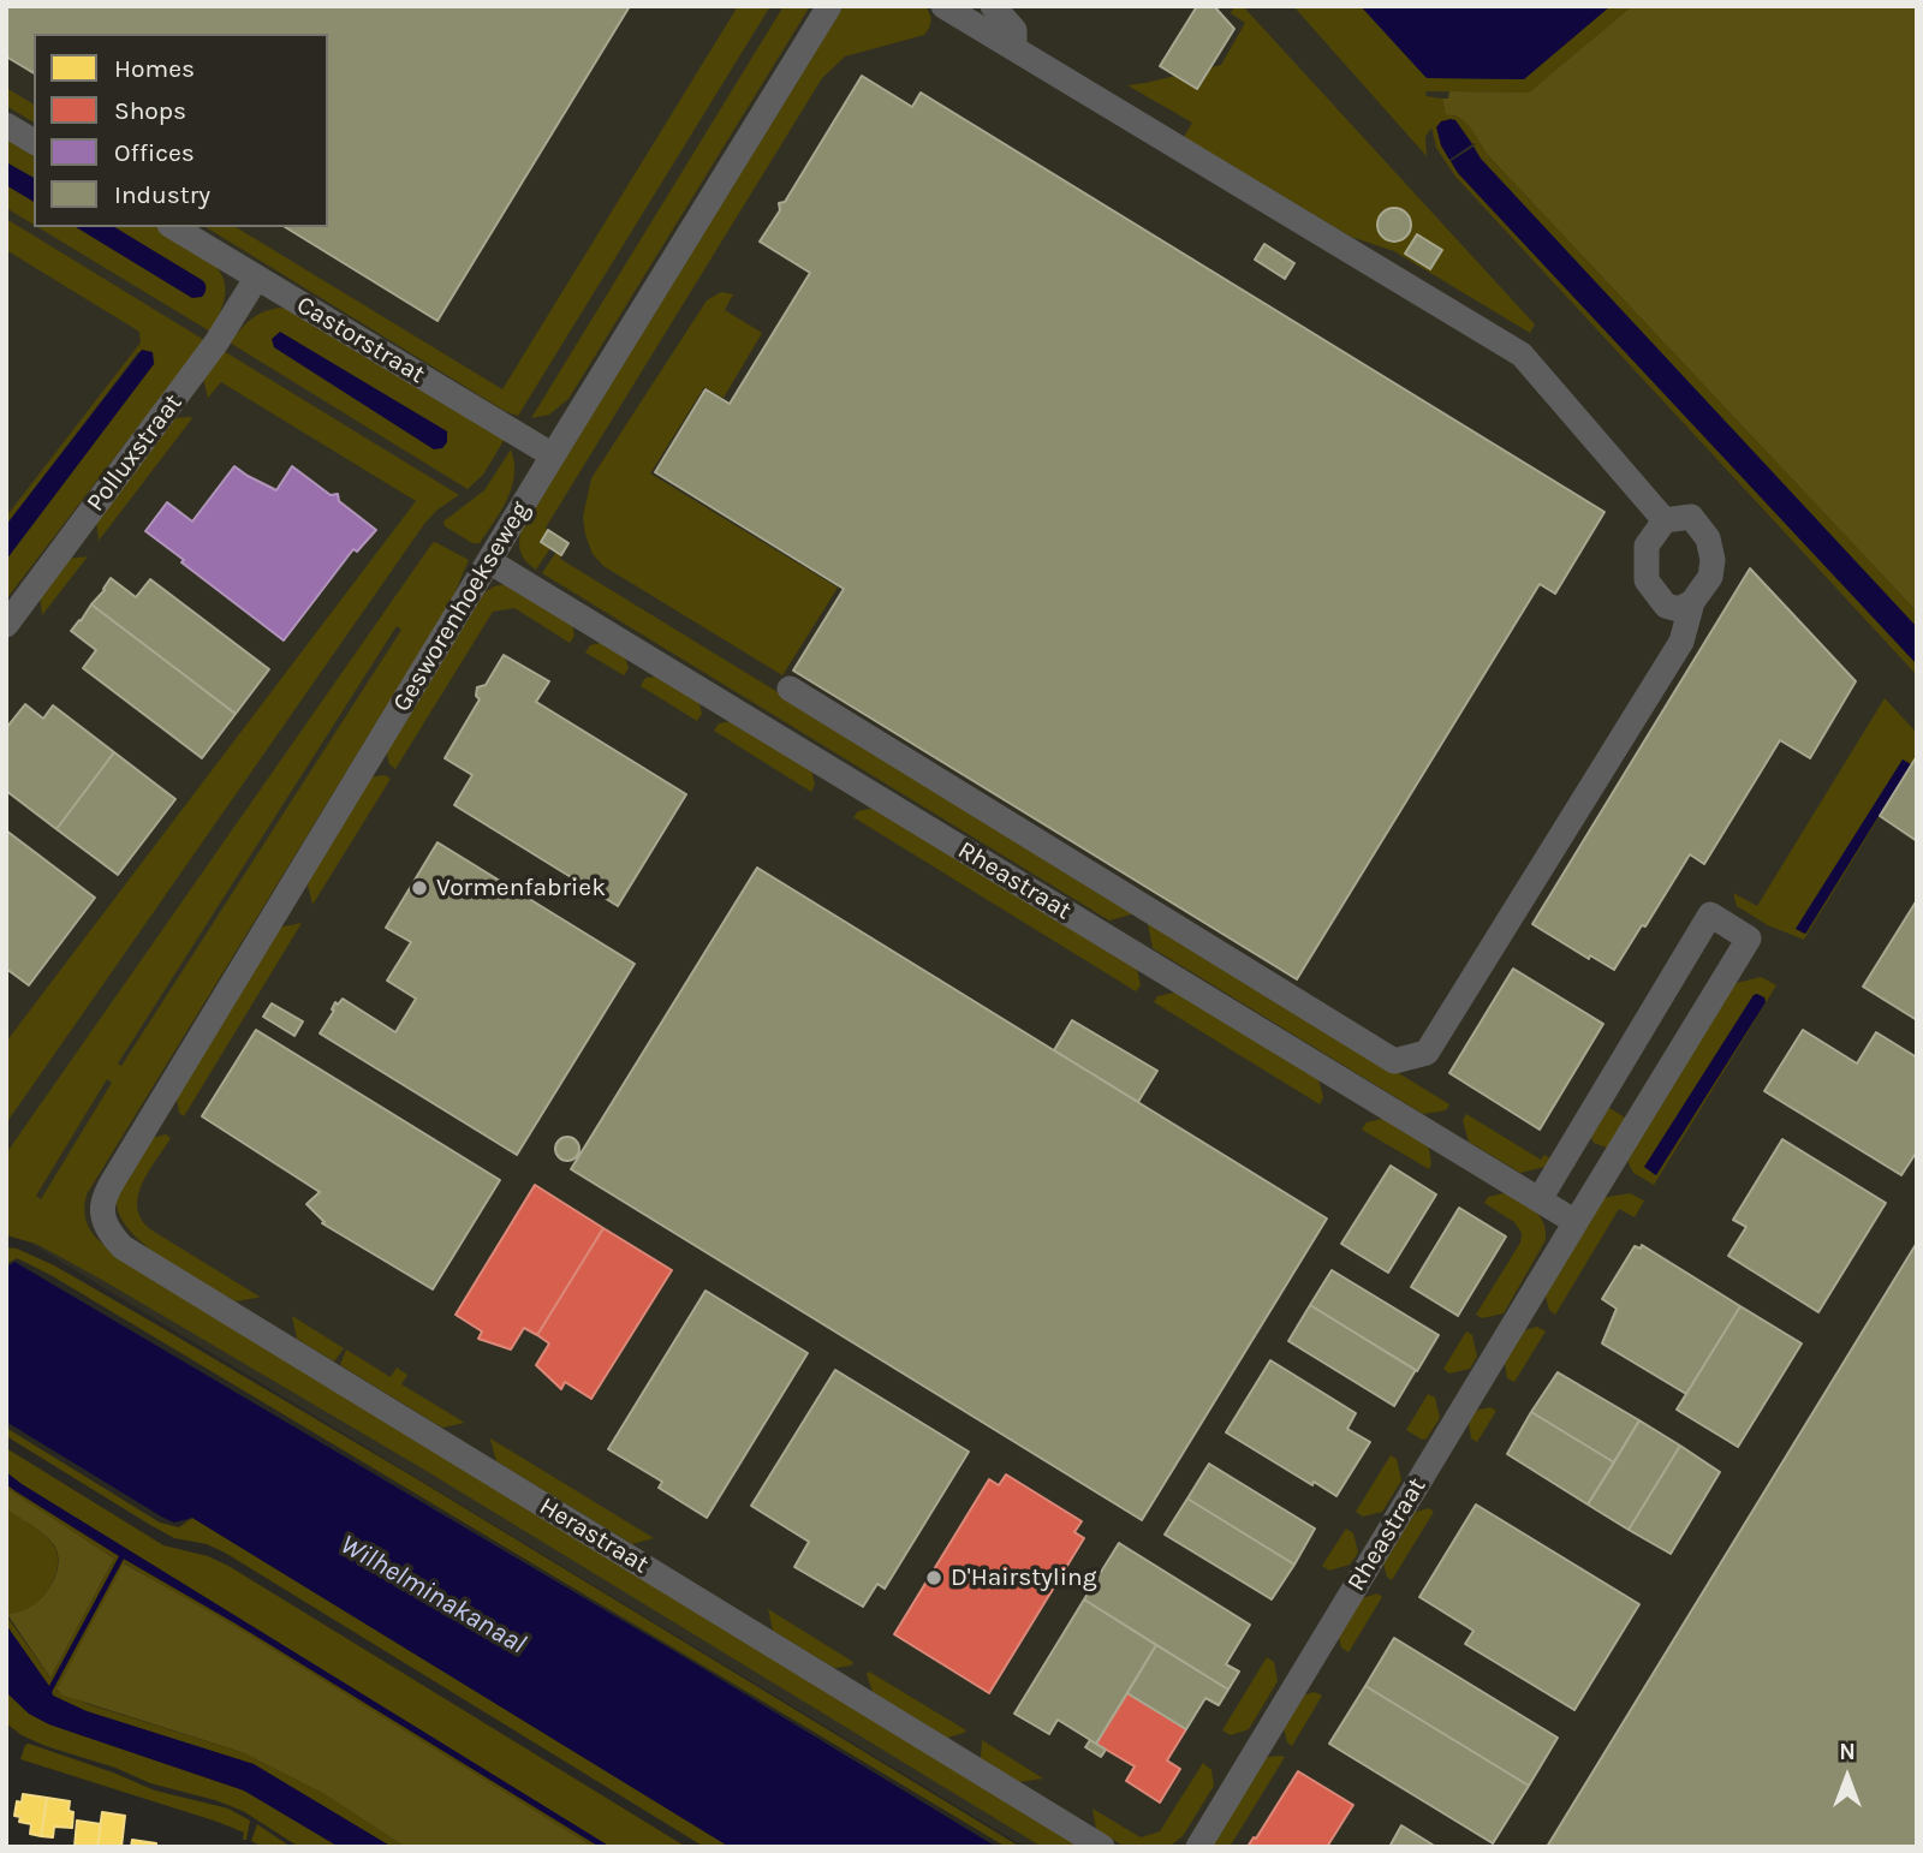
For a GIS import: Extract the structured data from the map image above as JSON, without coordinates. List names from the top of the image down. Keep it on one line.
{"streets":{"street":["Castorstraat","Polluxstraat","Gesworenhoekseweg","Rheastraat","Herastraat"]},"crossings":[["Castorstraat","Polluxstraat"],["Castorstraat","Gesworenhoekseweg"],["Gesworenhoekseweg","Rheastraat"],["Gesworenhoekseweg","Herastraat"]],"water":["Wilhelminakanaal"],"places":["Vormenfabriek","D'Hairstyling"],"legend":["Homes","Shops","Offices","Industry"],"north":"top"}
